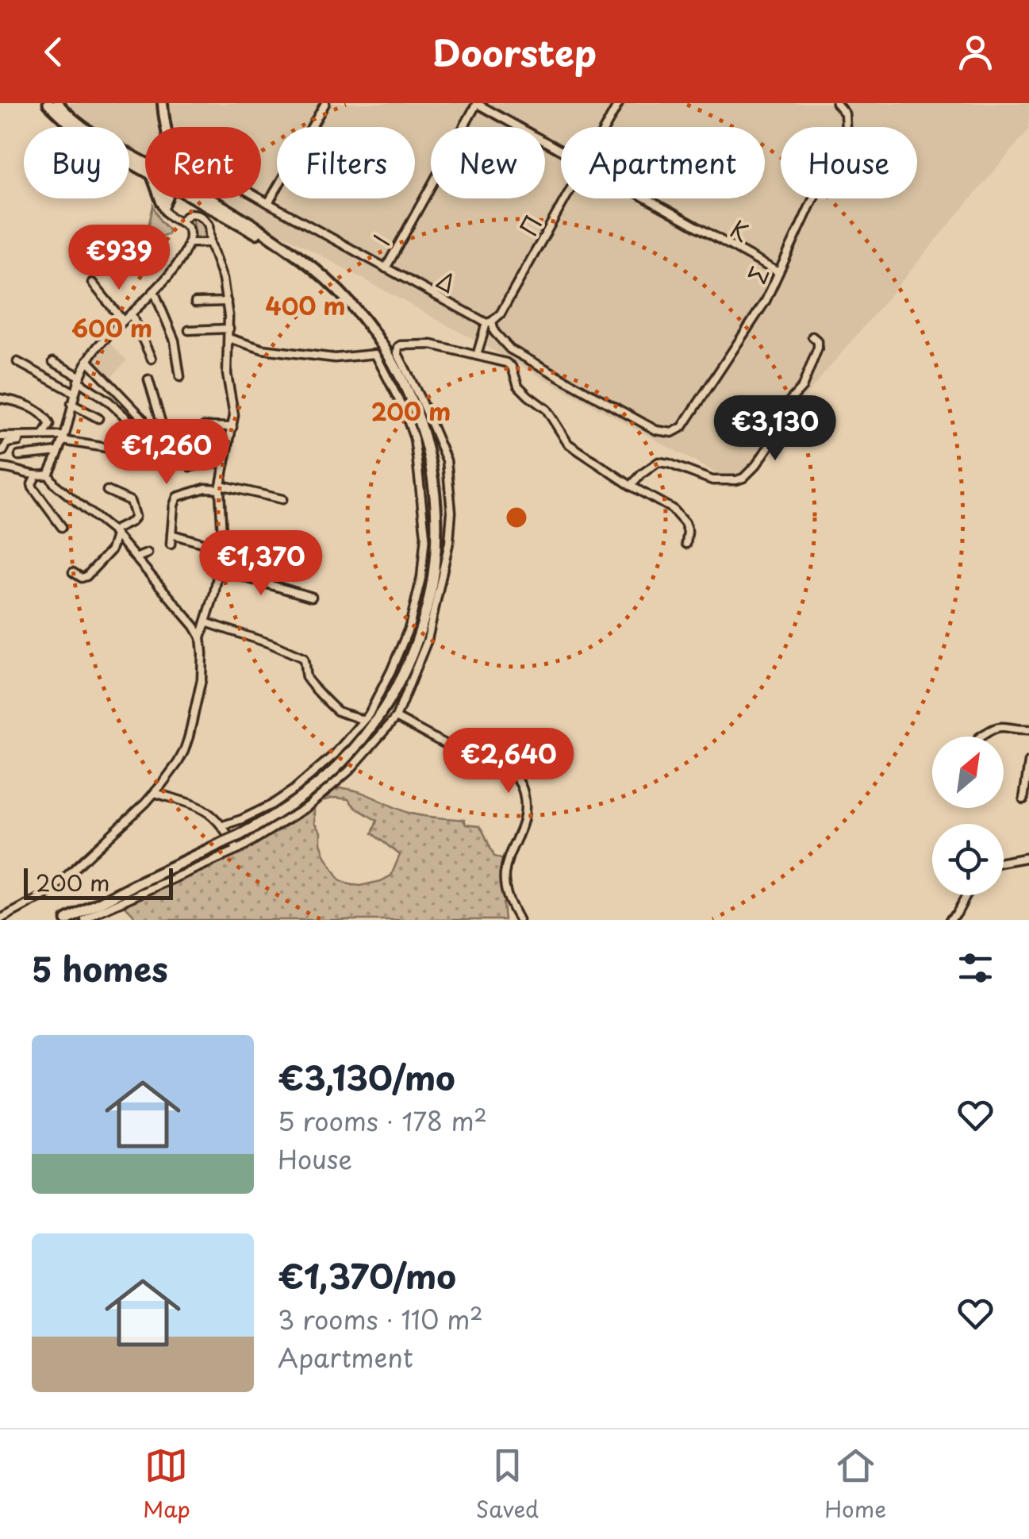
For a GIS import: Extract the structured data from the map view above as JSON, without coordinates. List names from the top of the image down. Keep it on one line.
{"streets":{"street":["Π","Κ","Ι","Σ","Δ"]},"crossings":[["Π","Δ"],["Κ","Ι"],["Κ","Σ"],["Ι","Δ"],["Σ","Δ"]],"scale_bar":"200 m","north":"top right","page":{"header":"Doorstep","chip":["Buy","Rent","Filters","New","Apartment","House"],"price":["€939","€3,130","€1,260","€1,370","€2,640"],"scale":"200 m","heading":"5 homes","list":[{"name":"€3,130/mo","note":"5 rooms · 178 m² · House"},{"name":"€1,370/mo","note":"3 rooms · 110 m² · Apartment"}],"tabs":["Map","Saved","Home"]},"rings":["400 m","600 m","200 m"]}
